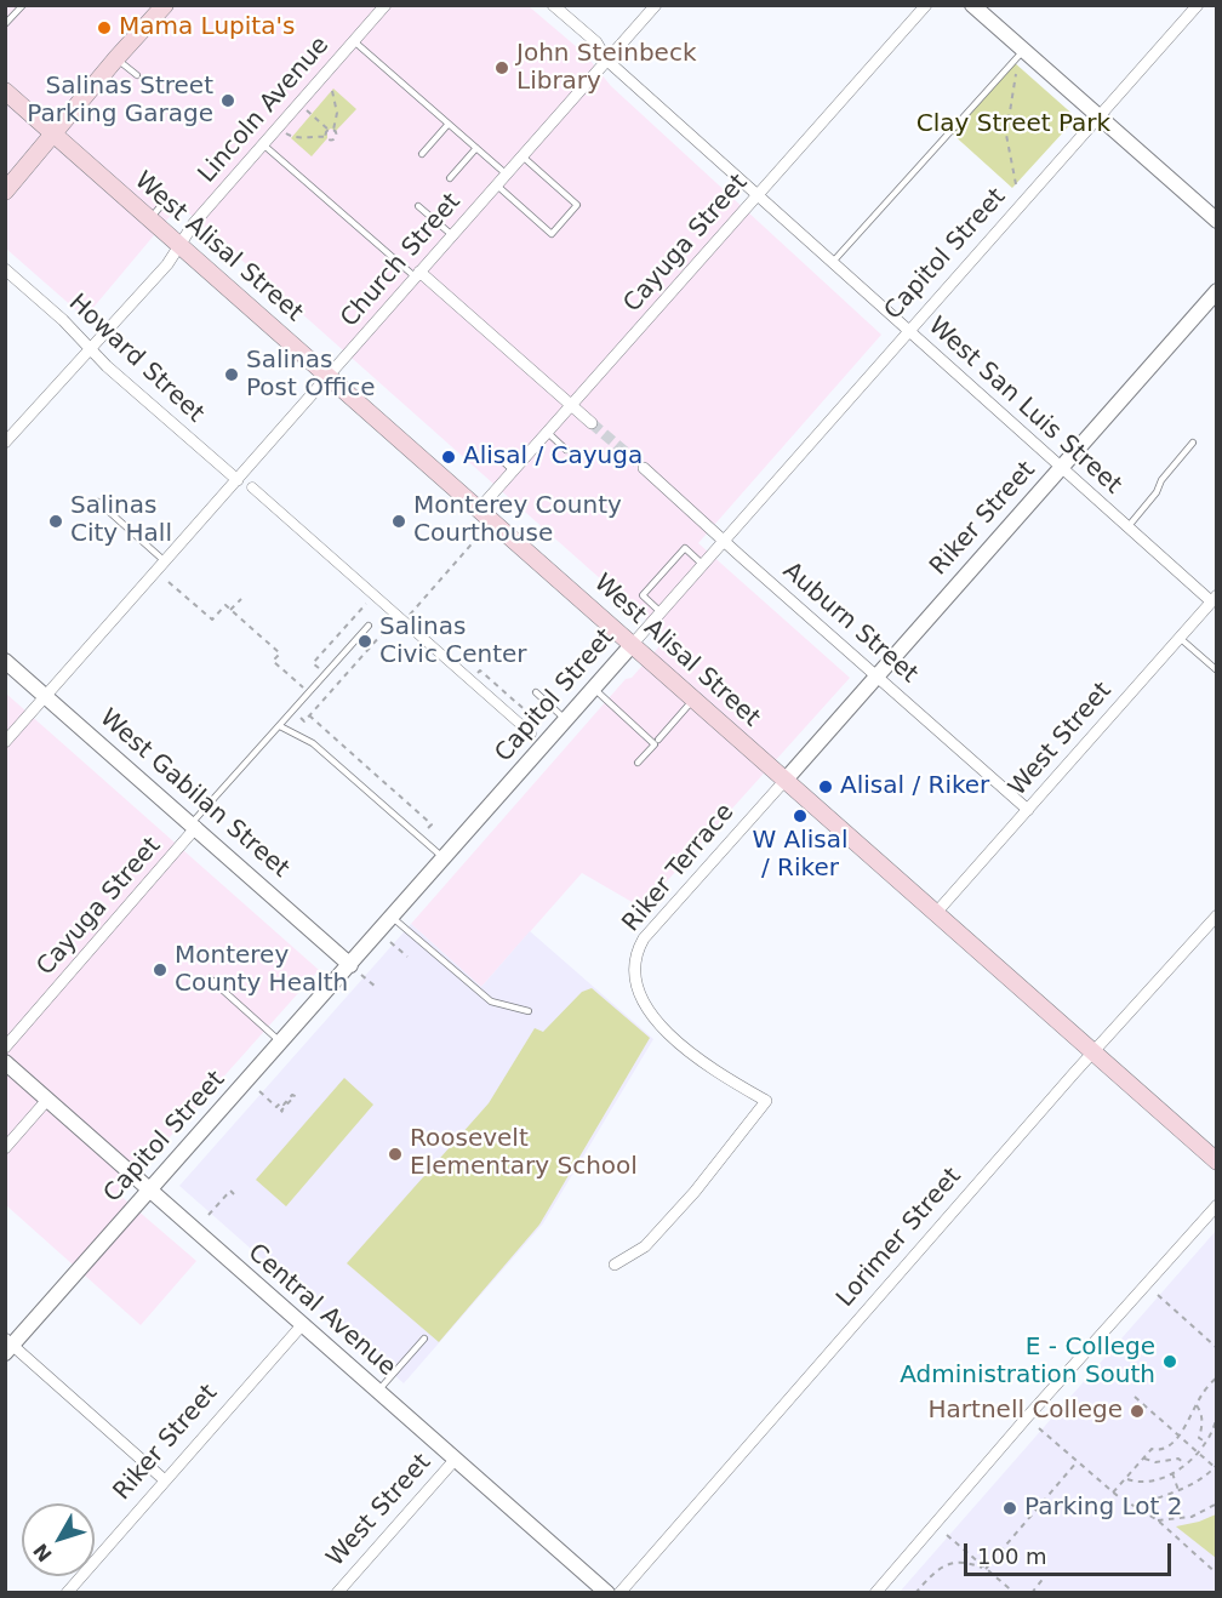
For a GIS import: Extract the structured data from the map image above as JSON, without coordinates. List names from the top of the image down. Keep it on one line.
{"streets":{"main road":["West Alisal Street"],"street":["Lincoln Avenue","Cayuga Street","Capitol Street","Church Street","Howard Street","West San Luis Street","Riker Street","Auburn Street","West Street","West Gabilan Street","Riker Terrace","Lorimer Street","Central Avenue"]},"crossings":[["Lincoln Avenue","West Alisal Street"],["Lincoln Avenue","Howard Street"],["Cayuga Street","West Alisal Street"],["Cayuga Street","West San Luis Street"],["Cayuga Street","West Gabilan Street"],["West Alisal Street","Capitol Street"],["West Alisal Street","Church Street"],["West Alisal Street","Riker Street"],["West Alisal Street","West Street"],["West Alisal Street","Riker Terrace"],["West Alisal Street","Lorimer Street"],["Capitol Street","West San Luis Street"],["Capitol Street","Auburn Street"],["Capitol Street","West Gabilan Street"],["Capitol Street","Central Avenue"],["Church Street","Howard Street"],["Church Street","West San Luis Street"],["Church Street","West Gabilan Street"],["West San Luis Street","Riker Street"],["West San Luis Street","West Street"],["Riker Street","Auburn Street"],["Riker Street","Riker Terrace"],["Riker Street","Central Avenue"],["Auburn Street","West Street"],["West Street","Central Avenue"]],"parks":["Clay Street Park"],"places":["Mama Lupita's","John Steinbeck Library","Salinas Street Parking Garage","Salinas Post Office","Alisal / Cayuga","Salinas City Hall","Monterey County Courthouse","Salinas Civic Center","Alisal / Riker","W Alisal / Riker","Monterey County Health","Roosevelt Elementary School","E - College Administration South","Hartnell College","Parking Lot 2"],"scale_bar":"100 m","north":"bottom left"}
